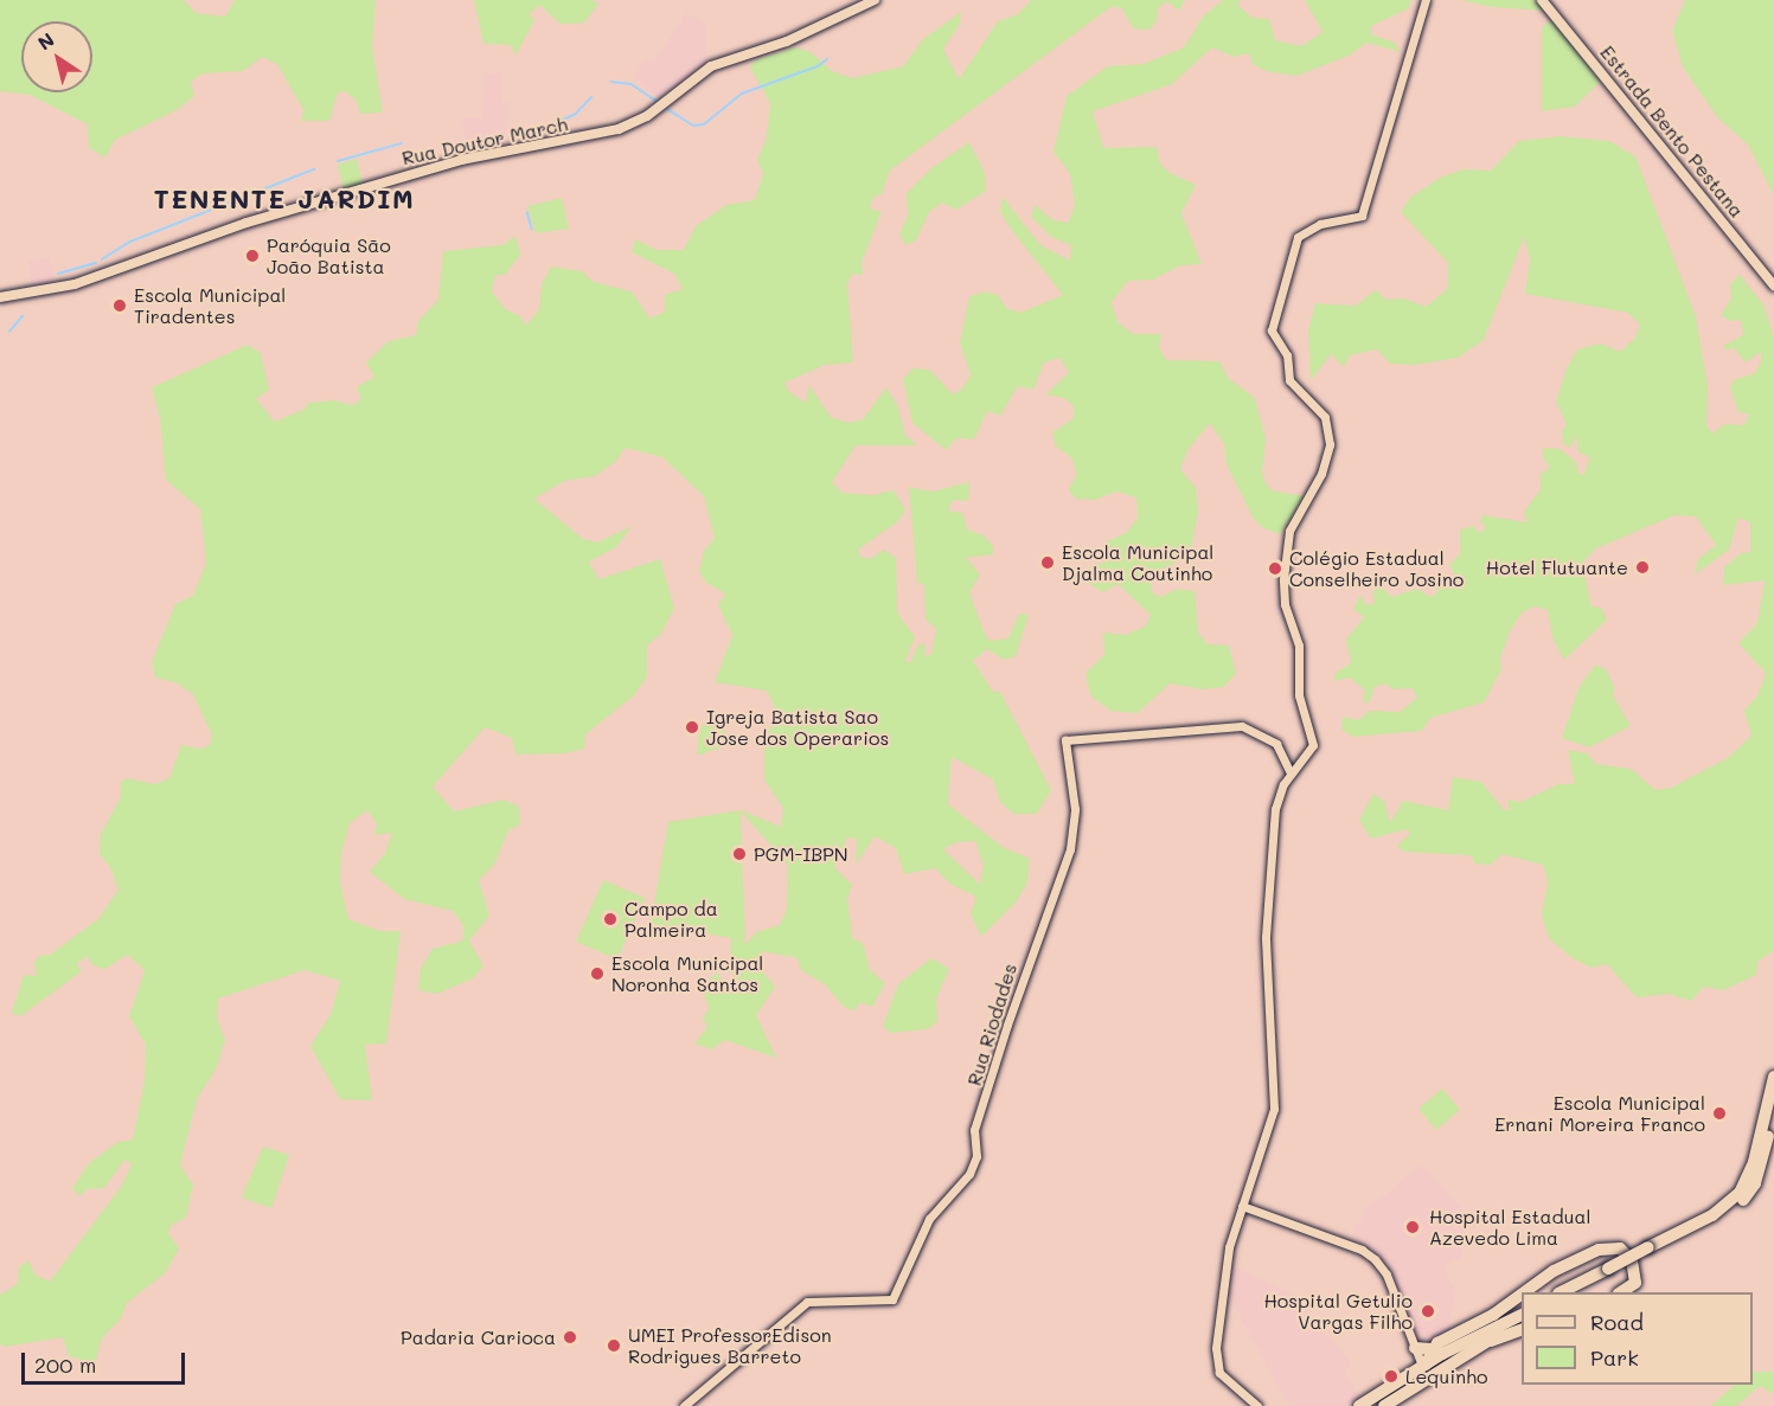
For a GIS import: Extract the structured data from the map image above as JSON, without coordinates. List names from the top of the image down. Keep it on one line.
{"streets":{"main road":["Estrada Bento Pestana","Rua Doutor March"],"street":["Rua Riodades"]},"districts":["TENENTE JARDIM"],"places":["Paróquia São João Batista","Escola Municipal Tiradentes","Escola Municipal Djalma Coutinho","Hotel Flutuante","Colégio Estadual Conselheiro Josino","Igreja Batista Sao Jose dos Operarios","PGM-IBPN","Campo da Palmeira","Escola Municipal Noronha Santos","Escola Municipal Ernani Moreira Franco","Hospital Estadual Azevedo Lima","Hospital Getulio Vargas Filho","Padaria Carioca","UMEI ProfessorEdison Rodrigues Barreto","Lequinho"],"legend":["Road","Park"],"scale_bar":"200 m","north":"top left"}
